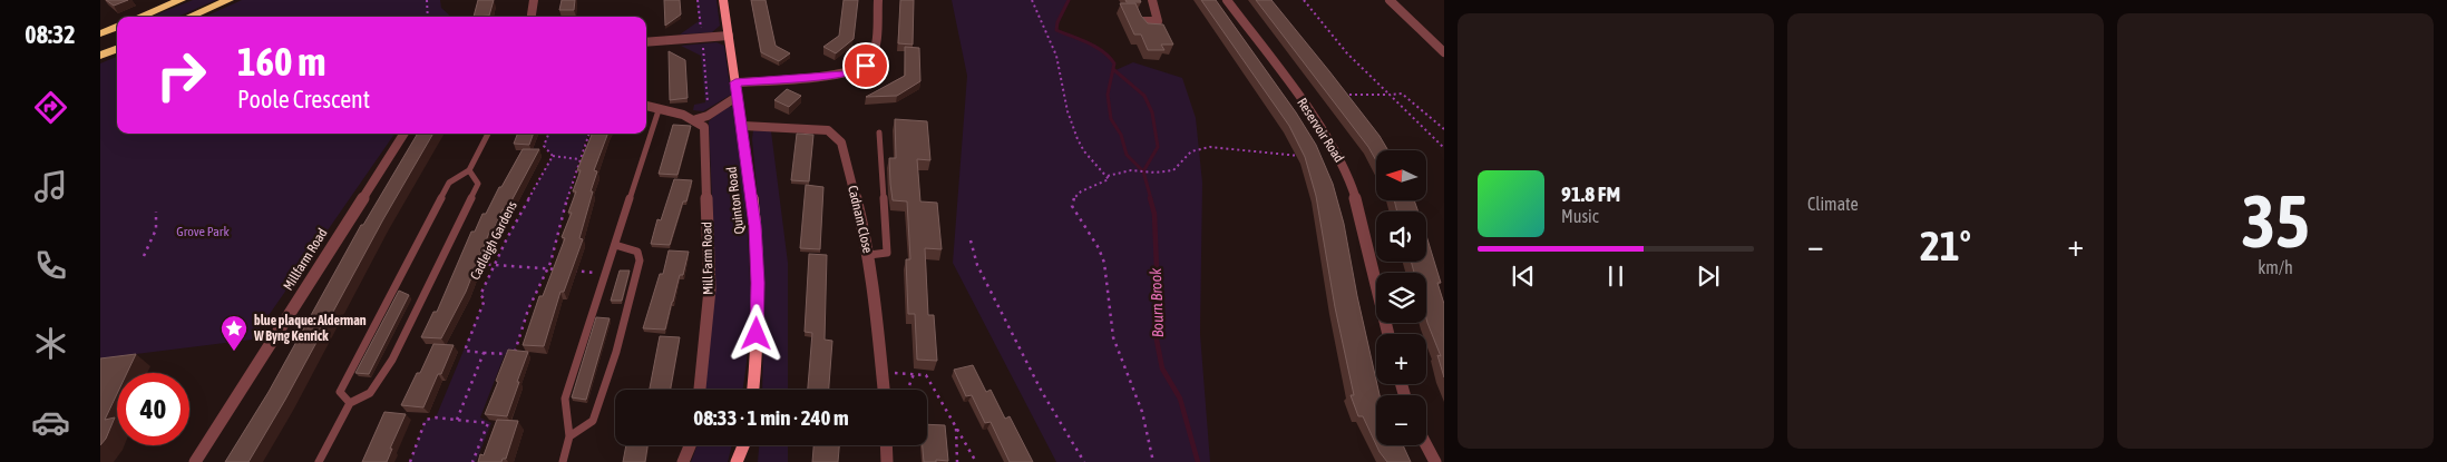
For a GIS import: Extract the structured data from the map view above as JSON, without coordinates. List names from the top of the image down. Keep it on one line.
{"streets":{"street":["Reservoir Road","Quinton Road","Cadnam Close","Mill Farm Road","Millfarm Road"],"path":["Cadleigh Gardens"]},"crossings":[["Quinton Road","Cadnam Close"]],"water":["Bourn Brook"],"parks":["Grove Park"],"places":{"place":["blue plaque: Alderman W Byng Kenrick"]},"north":"left","page":{"tabs":"08:32","tile":["Climate",["35","km/h"]],"turn":["160 m","Poole Crescent"],"map_buttons":["+","−"],"song":["91.8 FM","Music"],"heat":["−","21°","+"],"limit":"40","trip":"08:33 · 1 min · 240 m"}}
